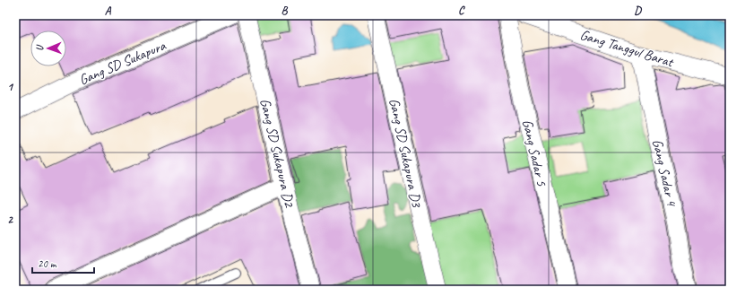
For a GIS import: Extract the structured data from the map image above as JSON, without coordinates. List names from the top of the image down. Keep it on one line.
{"streets":{"street":["Gang Tanggul Barat","Gang SD Sukapura","Gang SD Sukapura D2","Gang SD Sukapura D3","Gang Sadar 5","Gang Sadar 4"]},"crossings":[["Gang Tanggul Barat","Gang Sadar 4"]],"scale_bar":"20 m","north":"left","grid":{"columns":["A","B","C","D"],"rows":["1","2"]}}
